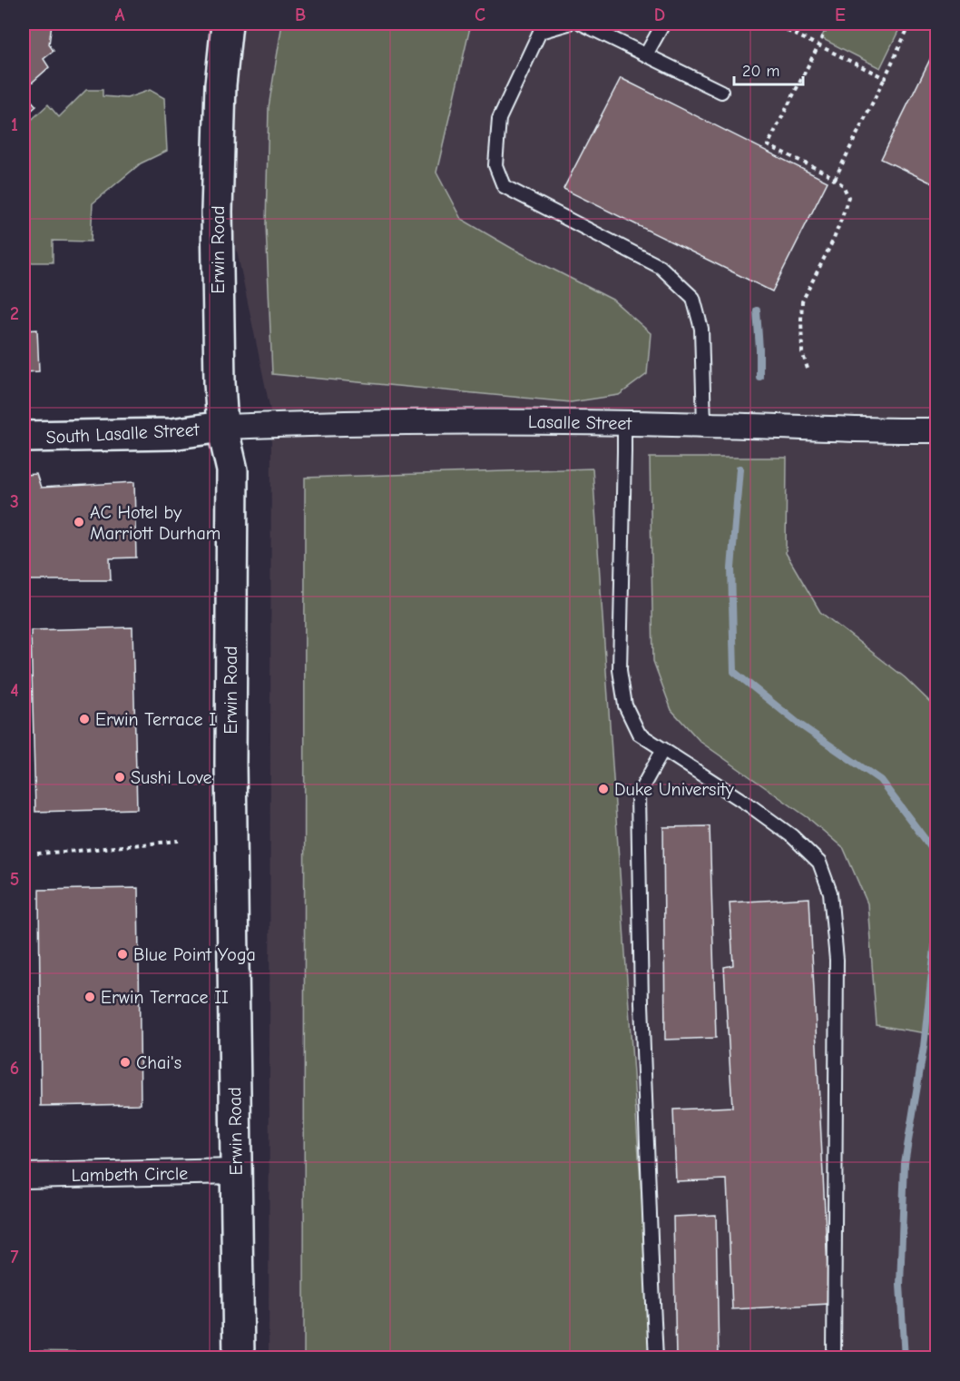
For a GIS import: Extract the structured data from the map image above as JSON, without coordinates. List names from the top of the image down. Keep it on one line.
{"streets":{"main road":["Erwin Road","South Lasalle Street"],"street":["Lasalle Street","Lambeth Circle"]},"crossings":[["Erwin Road","Lasalle Street"],["Erwin Road","South Lasalle Street"],["Erwin Road","Lambeth Circle"],["Lasalle Street","South Lasalle Street"]],"places":["AC Hotel by Marriott Durham","Erwin Terrace I","Sushi Love","Duke University","Blue Point Yoga","Erwin Terrace II","Chai's"],"scale_bar":"20 m","grid":{"columns":["A","B","C","D","E"],"rows":["1","2","3","4","5","6","7"]}}
